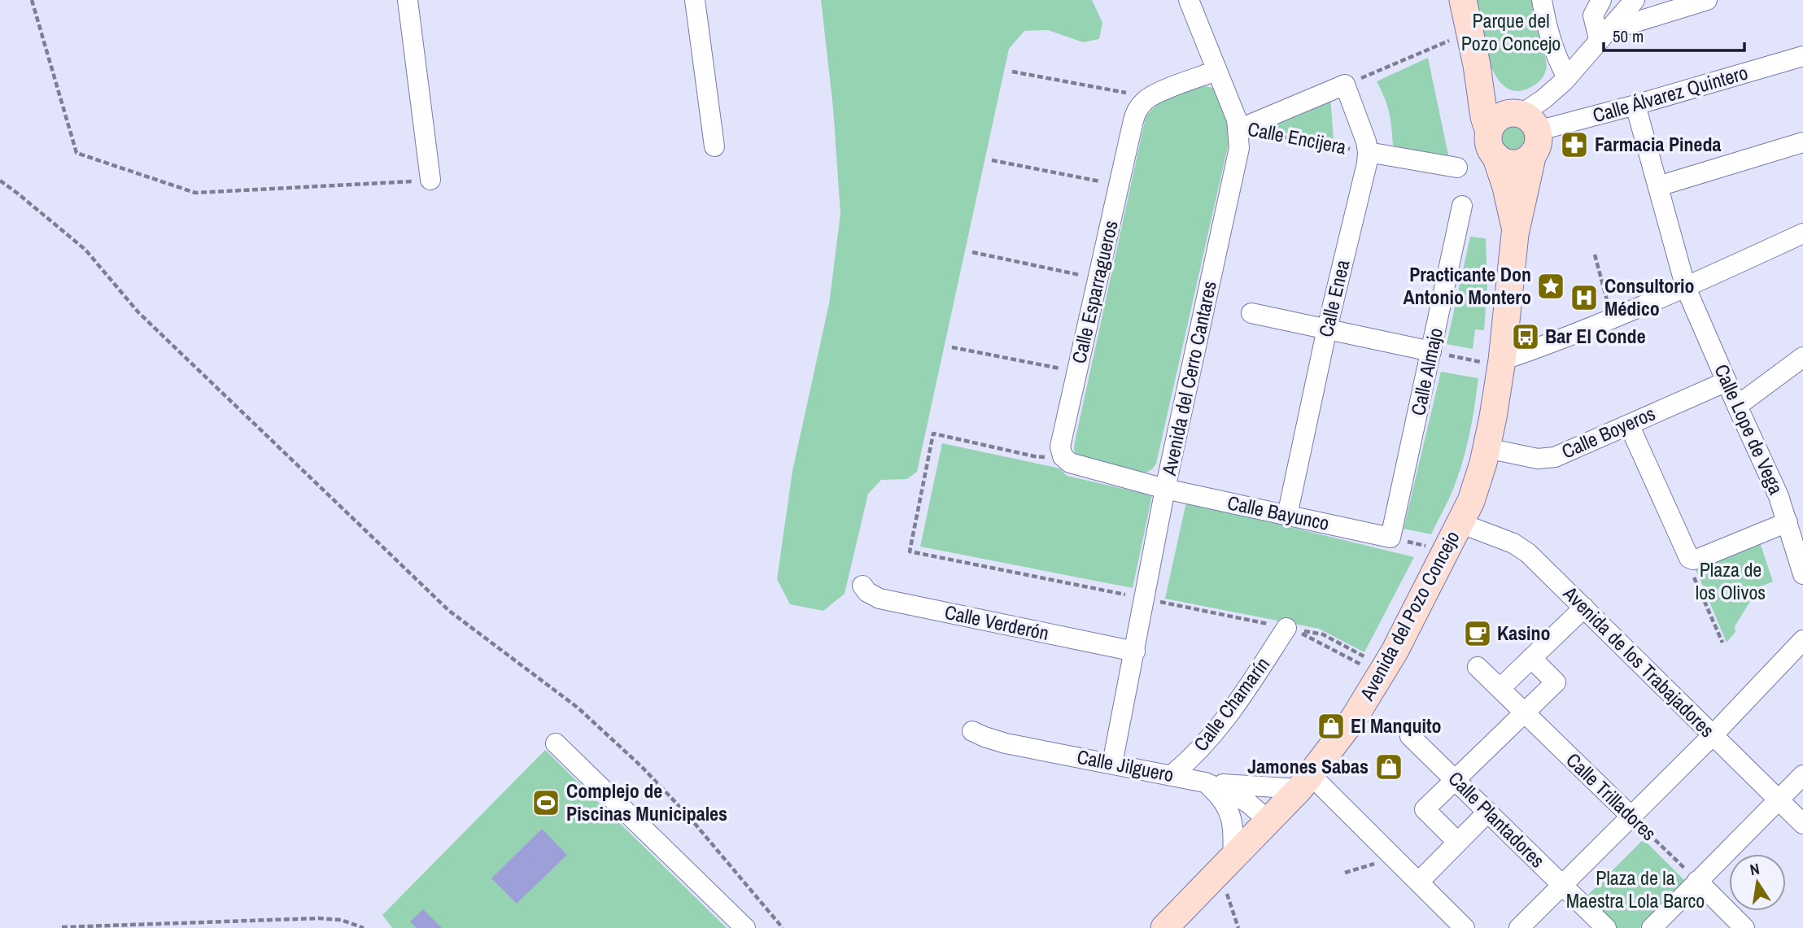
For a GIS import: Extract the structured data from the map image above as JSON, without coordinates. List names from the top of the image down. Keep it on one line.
{"streets":{"main road":["Avenida del Pozo Concejo"],"street":["Calle Álvarez Quintero","Calle Encijera","Calle Esparragueros","Calle Enea","Calle Almajo","Avenida del Cerro Cantares","Calle Lope de Vega","Calle Boyeros","Calle Bayunco","Calle Verderón","Avenida de los Trabajadores","Calle Chamarín","Calle Jilguero","Calle Trilladores","Calle Plantadores"]},"crossings":[["Calle Álvarez Quintero","Calle Lope de Vega"],["Calle Álvarez Quintero","Avenida del Pozo Concejo"],["Calle Encijera","Calle Enea"],["Calle Encijera","Avenida del Cerro Cantares"],["Calle Esparragueros","Avenida del Cerro Cantares"],["Calle Enea","Calle Bayunco"],["Calle Almajo","Calle Bayunco"],["Avenida del Cerro Cantares","Calle Bayunco"],["Avenida del Cerro Cantares","Calle Verderón"],["Avenida del Cerro Cantares","Calle Jilguero"],["Calle Lope de Vega","Calle Boyeros"],["Calle Boyeros","Avenida del Pozo Concejo"],["Avenida del Pozo Concejo","Avenida de los Trabajadores"],["Avenida del Pozo Concejo","Calle Jilguero"],["Calle Chamarín","Calle Jilguero"]],"parks":["Parque del Pozo Concejo","Plaza de los Olivos","Plaza de la Maestra Lola Barco"],"places":{"pharmacy":["Farmacia Pineda"],"place":["Practicante Don Antonio Montero"],"hospital":["Consultorio Médico"],"bus stop":["Bar El Conde"],"cafe":["Kasino"],"shop":["El Manquito","Jamones Sabas"],"sports":["Complejo de Piscinas Municipales"]},"scale_bar":"50 m","north":"top"}
